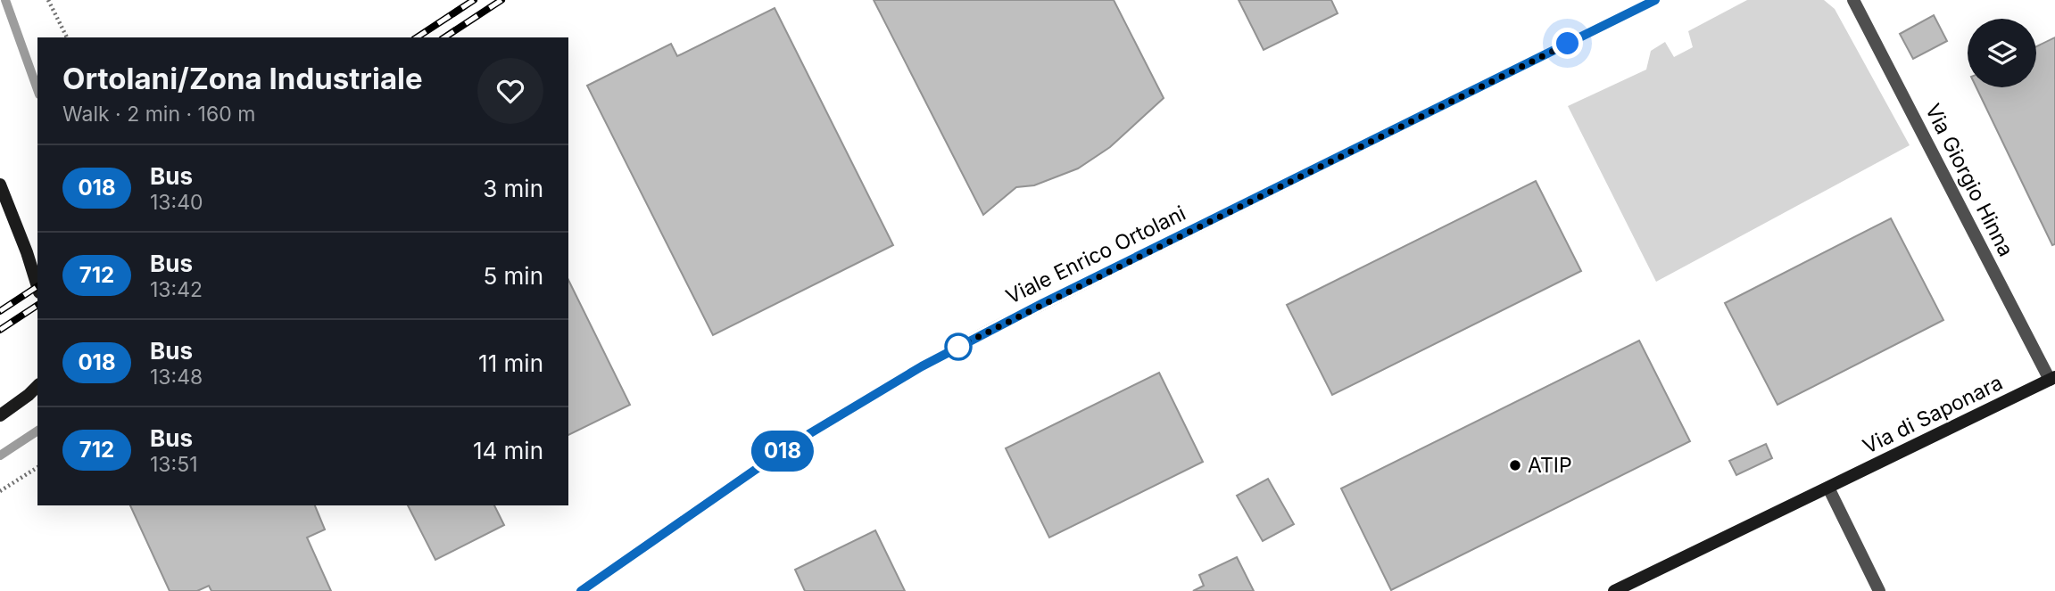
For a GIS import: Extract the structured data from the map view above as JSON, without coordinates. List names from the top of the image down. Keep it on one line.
{"streets":{"street":["Via Giorgio Hinna","Viale Enrico Ortolani","Via di Saponara"]},"crossings":[["Via Giorgio Hinna","Via di Saponara"]],"places":["ATIP"],"lines":["bus line 018"],"page":{"on_map":"018","heading":["Ortolani/Zona Industriale","Walk · 2 min · 160 m"],"list":[{"mark":"018","name":"Bus","note":"13:40","value":"3 min"},{"mark":"712","name":"Bus","note":"13:42","value":"5 min"},{"mark":"018","name":"Bus","note":"13:48","value":"11 min"},{"mark":"712","name":"Bus","note":"13:51","value":"14 min"}]}}
